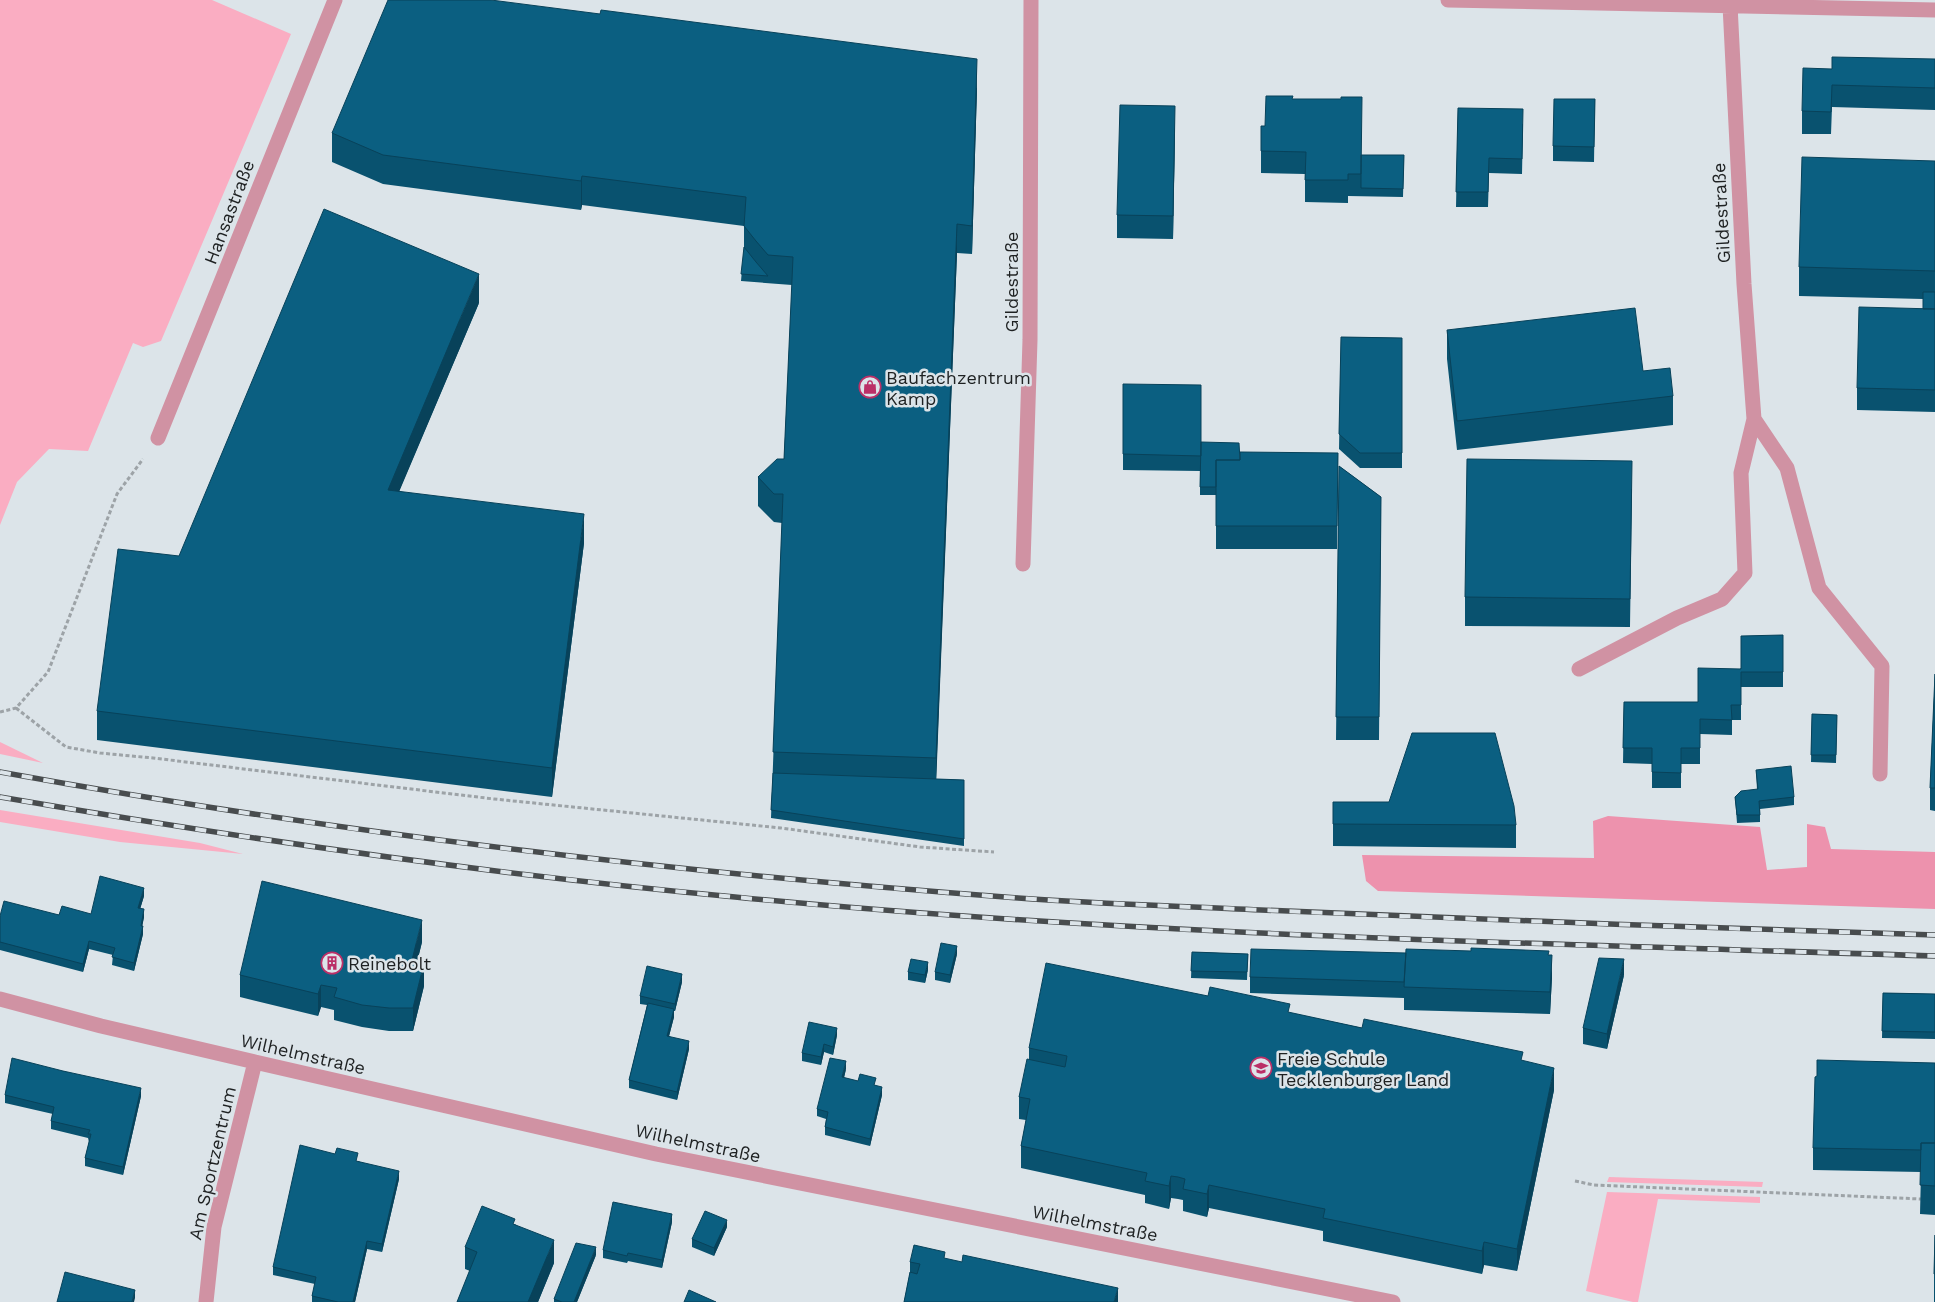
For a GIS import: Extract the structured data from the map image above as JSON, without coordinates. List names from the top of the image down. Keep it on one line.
{"streets":{"street":["Hansastraße","Gildestraße","Wilhelmstraße","Am Sportzentrum"]},"crossings":[["Wilhelmstraße","Am Sportzentrum"]],"places":{"shop":["Baufachzentrum Kamp"],"building":["Reinebolt"],"school or university":["Freie Schule Tecklenburger Land"]}}
